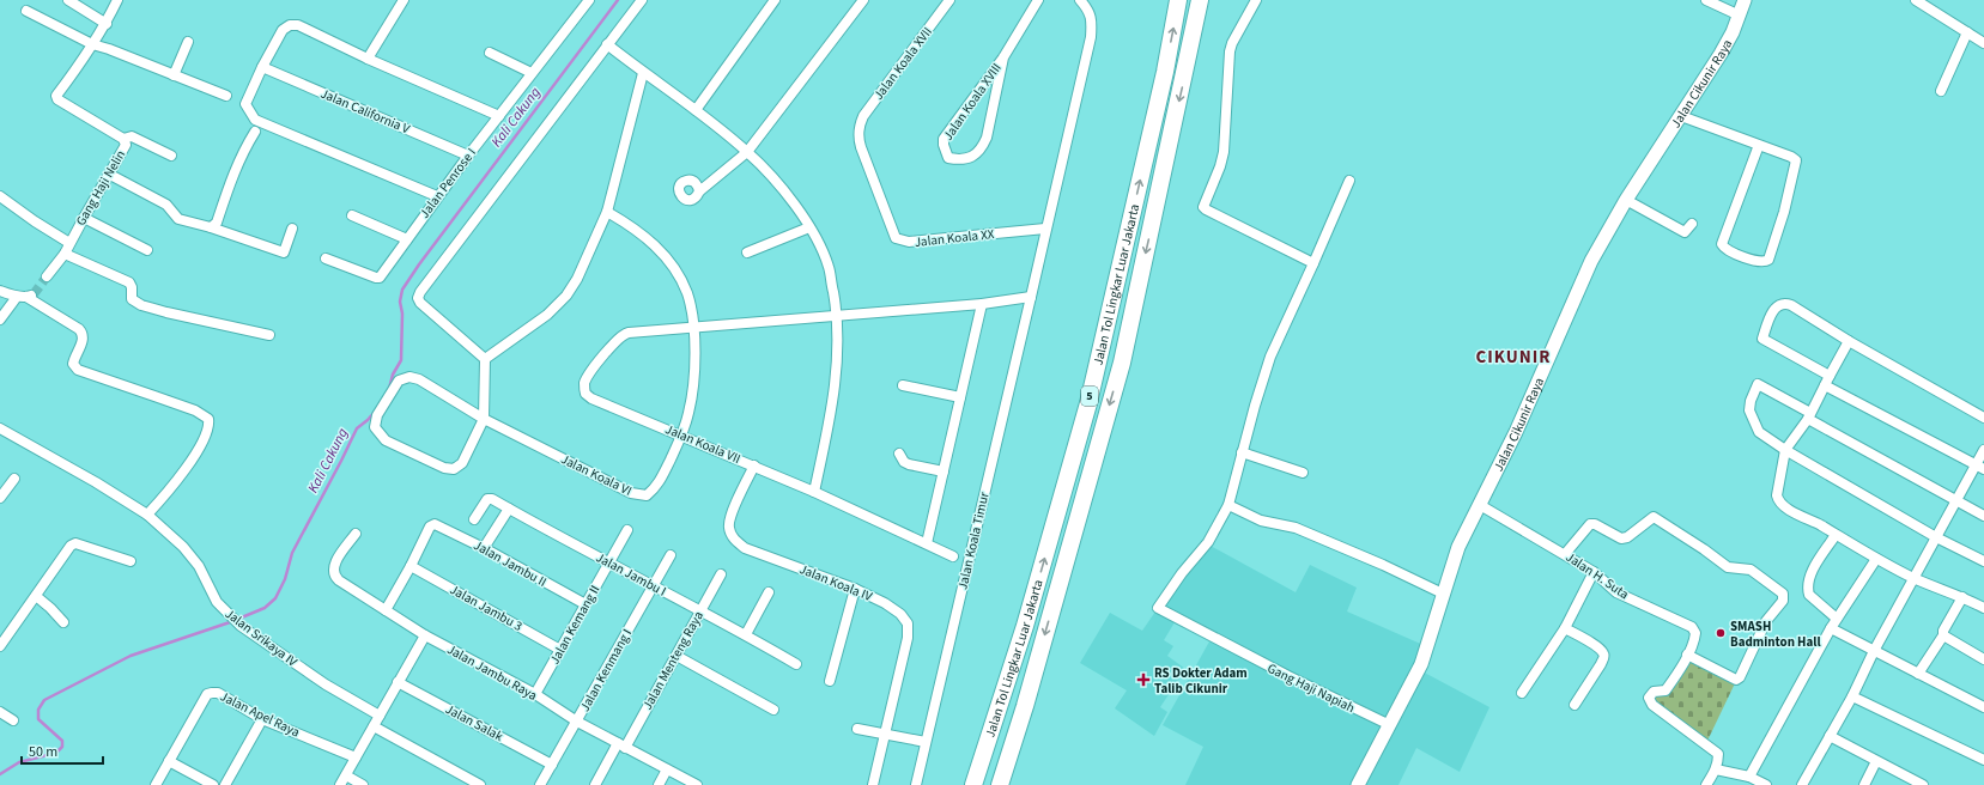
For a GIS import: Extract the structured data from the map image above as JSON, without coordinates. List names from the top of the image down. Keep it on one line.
{"streets":{"highway":["Jalan Tol Lingkar Luar Jakarta","5"],"street":["Jalan Koala XVII","Jalan Cikunir Raya","Jalan Koala XVIII","Jalan California V","Jalan Penrose I","Gang Haji Nelin","Jalan Koala XX","Jalan Koala VII","Jalan Koala VI","Jalan Koala Timur","Jalan Jambu II","Jalan Jambu I","Jalan H. Suta","Jalan Koala IV","Jalan Jambu 3","Jalan Kemang II","Jalan Srikaya IV","Jalan Menteng Raya","Jalan Kenmang I","Jalan Jambu Raya","Gang Haji Napiah","Jalan Apel Raya","Jalan Salak"]},"crossings":[["Jalan Koala XVII","Jalan Koala XX"],["Jalan Cikunir Raya","Jalan H. Suta"],["Jalan Cikunir Raya","Gang Haji Napiah"],["Jalan California V","Jalan Penrose I"],["Jalan Koala XX","Jalan Koala Timur"],["Jalan Koala VII","Jalan Koala VI"],["Jalan Koala VII","Jalan Koala IV"],["Jalan Jambu II","Jalan Jambu 3"],["Jalan Jambu II","Jalan Kemang II"],["Jalan Jambu I","Jalan Kemang II"],["Jalan Jambu I","Jalan Menteng Raya"],["Jalan Jambu I","Jalan Kenmang I"],["Jalan Jambu 3","Jalan Kemang II"],["Jalan Kemang II","Jalan Jambu Raya"],["Jalan Menteng Raya","Jalan Jambu Raya"],["Jalan Kenmang I","Jalan Jambu Raya"],["Jalan Kenmang I","Jalan Salak"]],"districts":["CIKUNIR"],"water":["Kali Cakung"],"places":{"other":["SMASH Badminton Hall"],"health":["RS Dokter Adam Talib Cikunir"]},"scale_bar":"50 m"}
